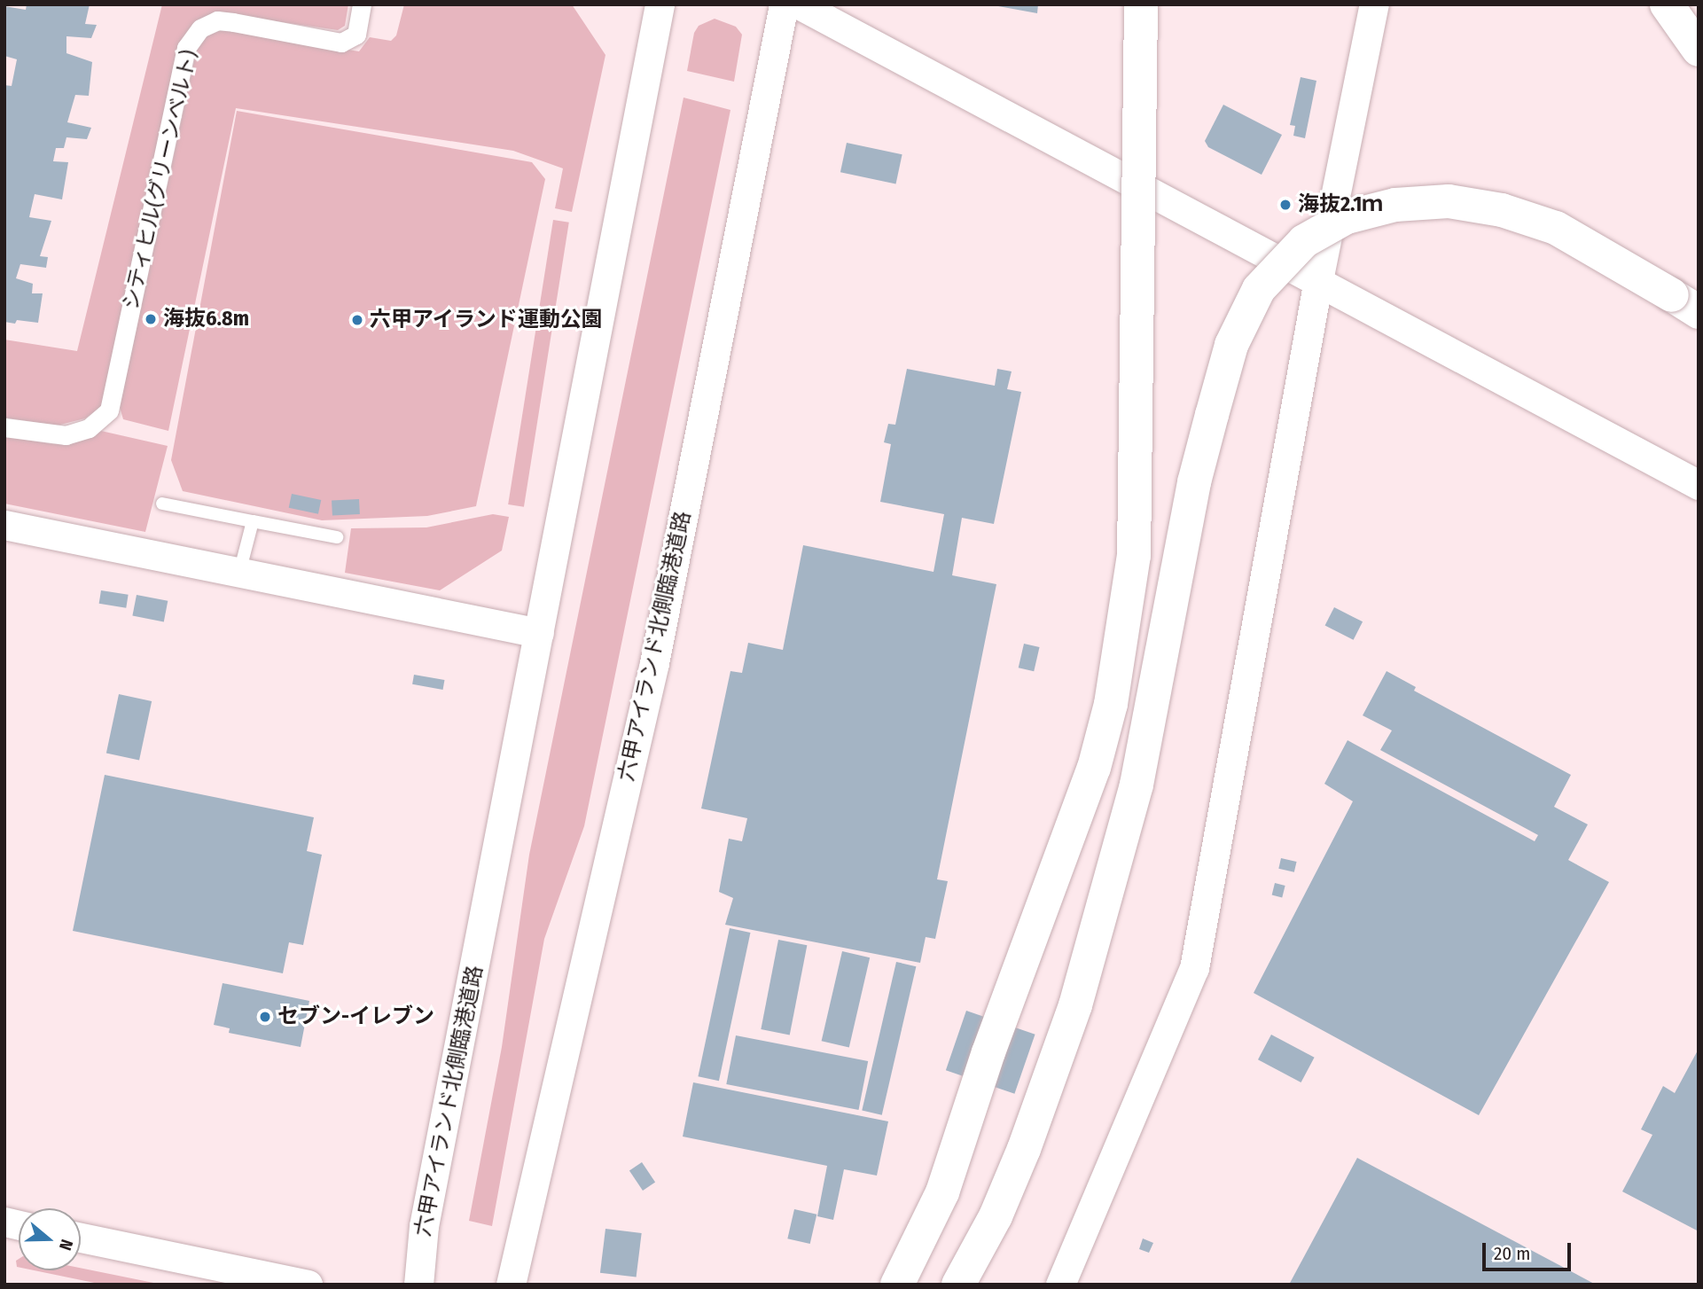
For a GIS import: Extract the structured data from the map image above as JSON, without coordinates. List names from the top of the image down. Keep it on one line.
{"streets":{"street":["シティヒル(グリーンベルト)","六甲アイランド北側臨港道路"]},"places":["海抜2.1ｍ","海抜6.8m","六甲アイランド運動公園","セブン-イレブン"],"scale_bar":"20 m","north":"right"}
